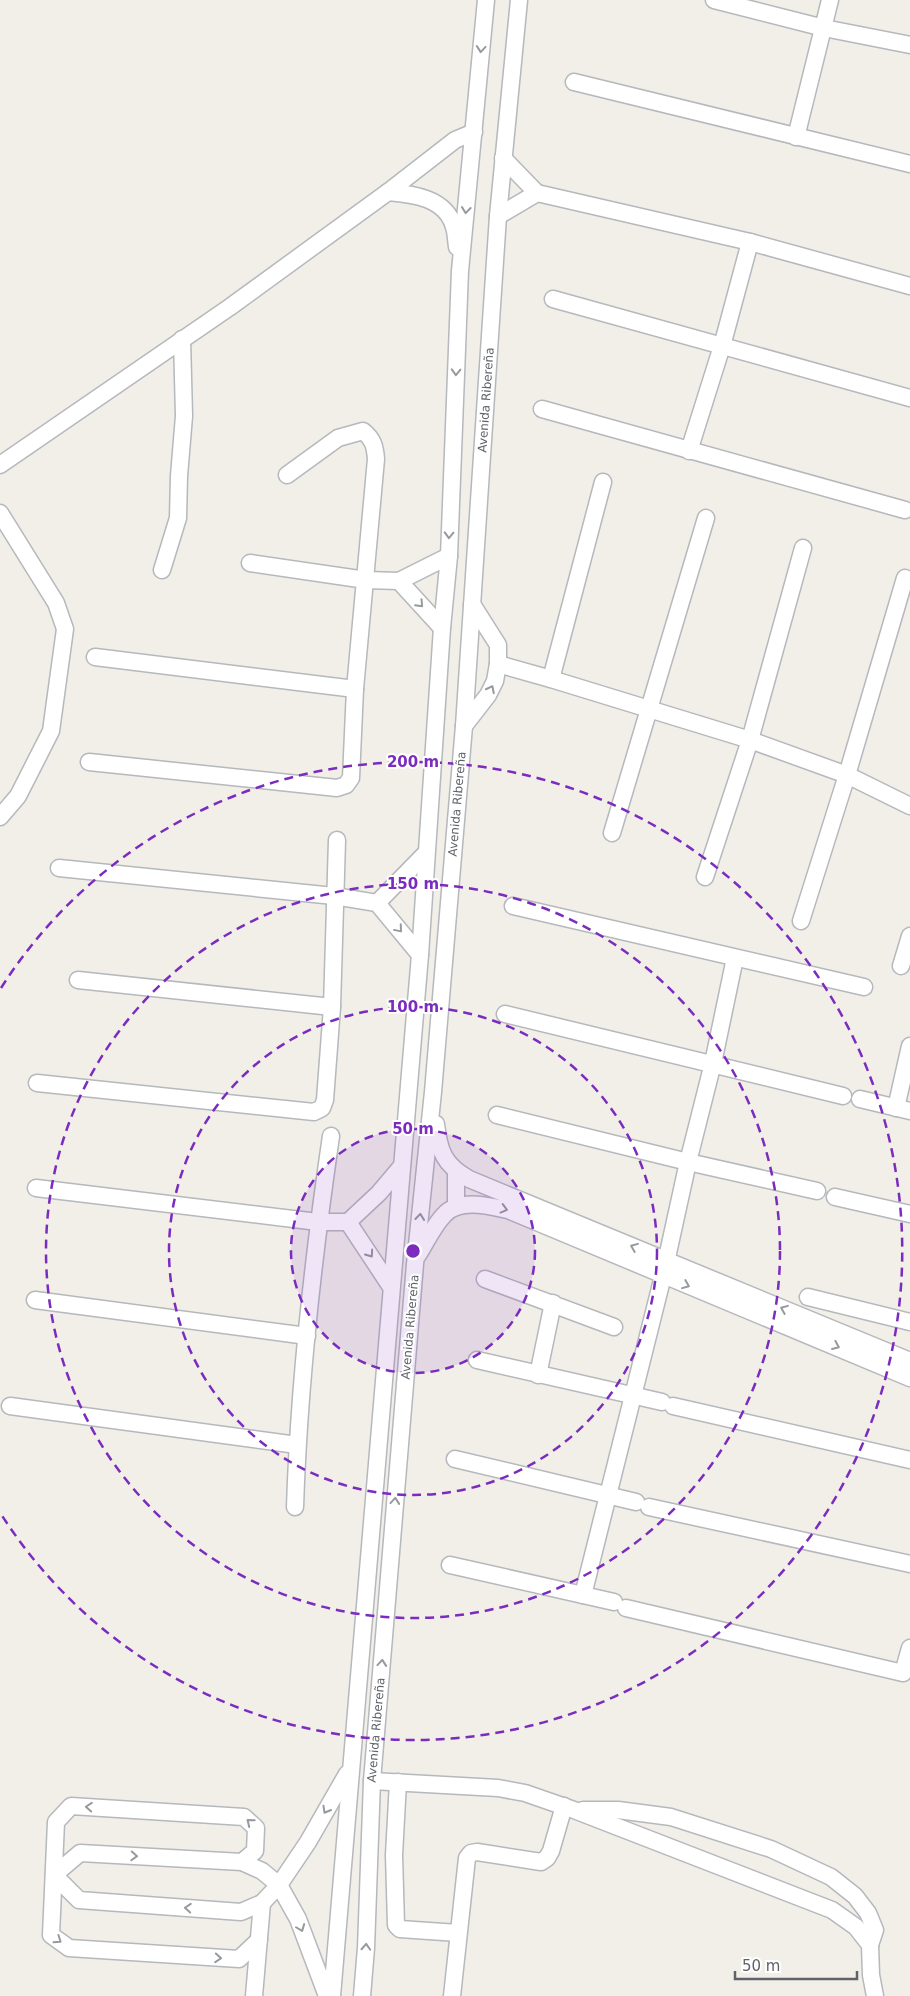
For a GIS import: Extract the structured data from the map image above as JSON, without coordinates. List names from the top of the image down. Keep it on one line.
{"streets":{"street":["Avenida Ribereña"]},"scale_bar":"50 m","rings":["200 m","150 m","100 m","50 m"]}
